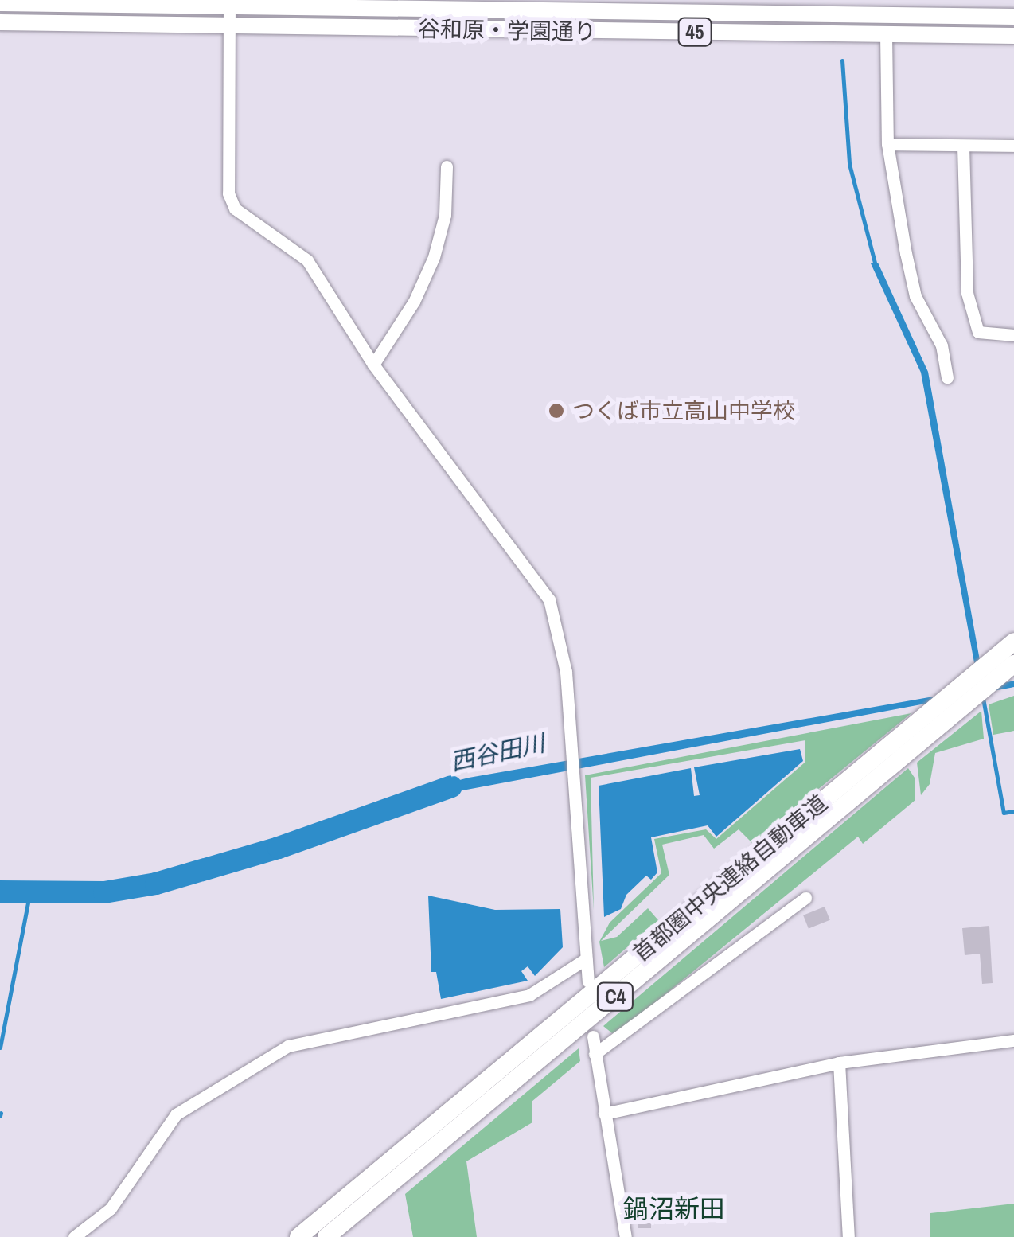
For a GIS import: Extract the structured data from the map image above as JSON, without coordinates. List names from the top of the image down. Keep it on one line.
{"streets":{"highway":["首都圏中央連絡自動車道","C4"],"main road":["谷和原・学園通り","45"]},"districts":["鍋沼新田"],"water":["西谷田川"],"places":["つくば市立高山中学校"]}
